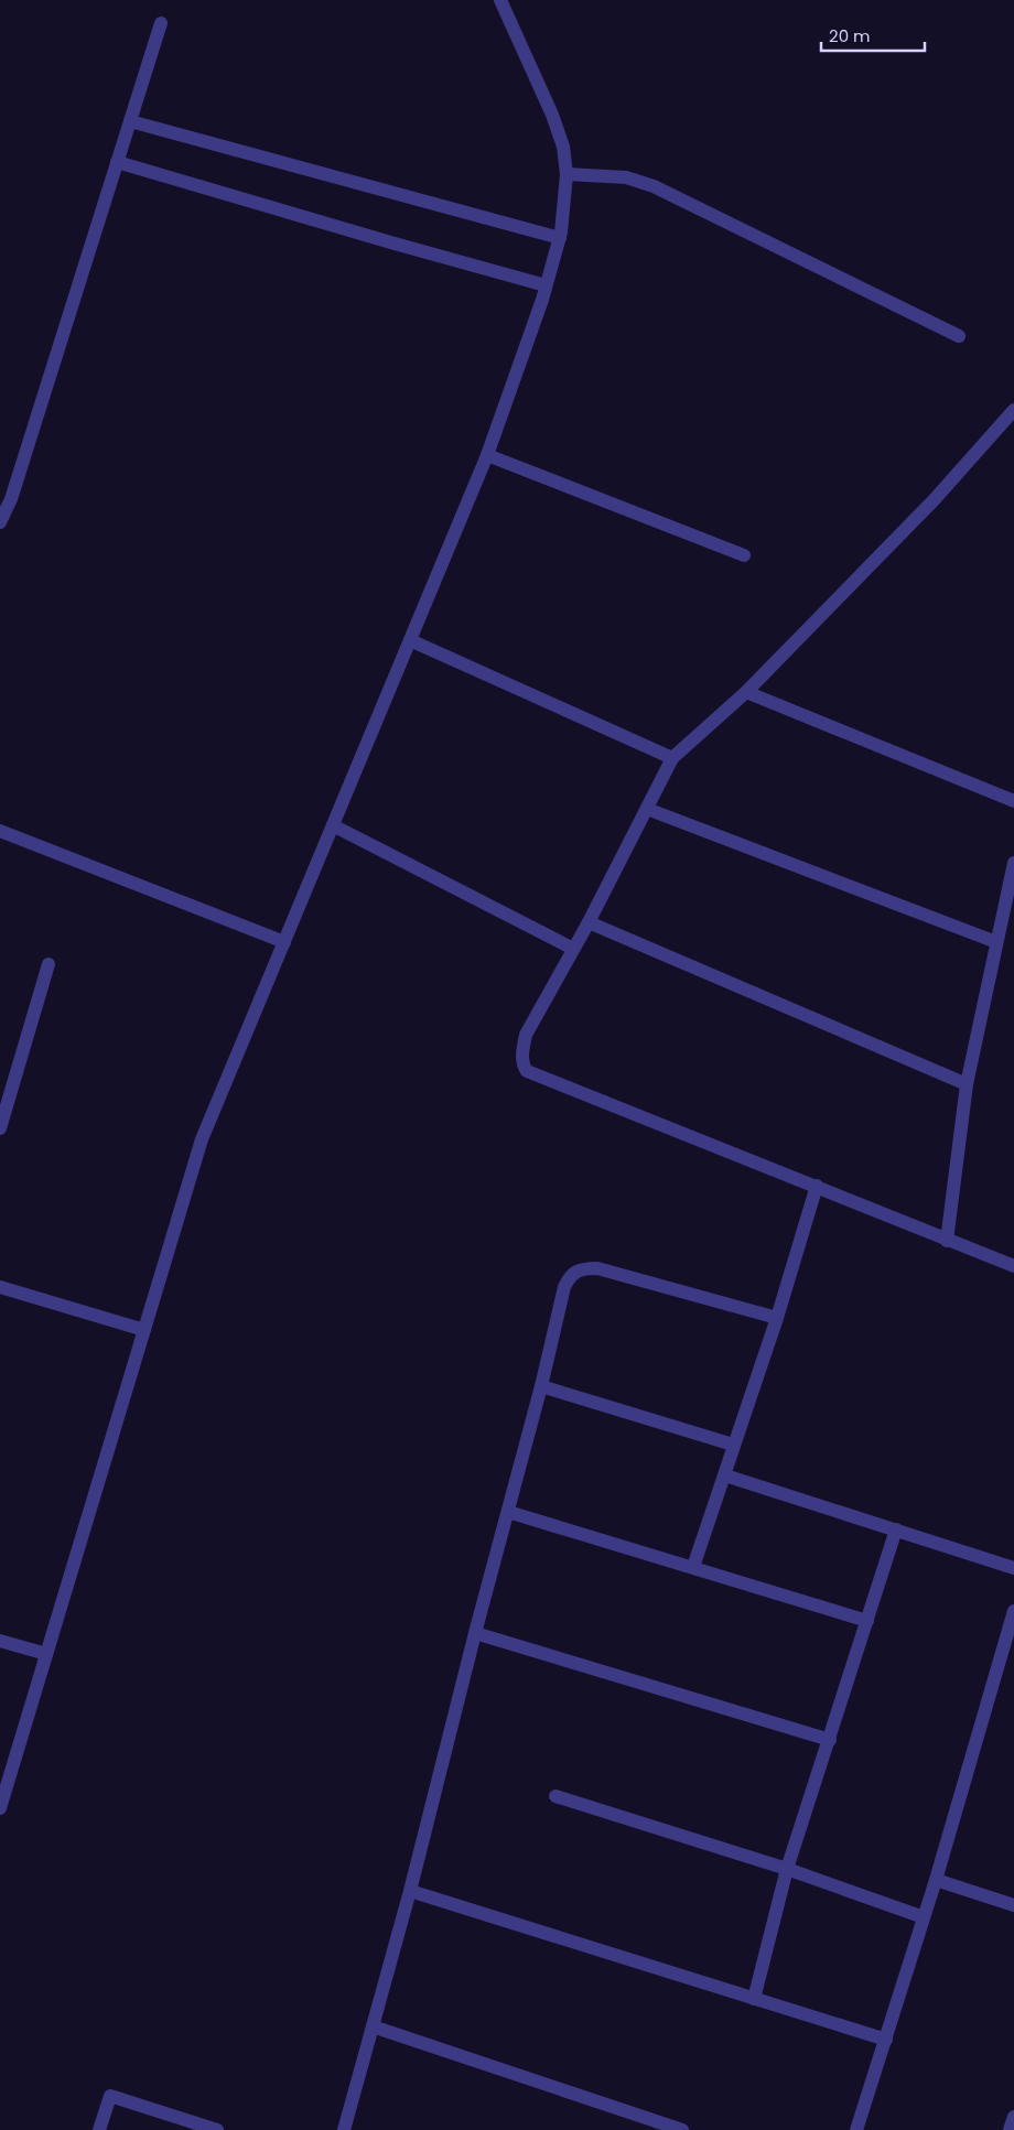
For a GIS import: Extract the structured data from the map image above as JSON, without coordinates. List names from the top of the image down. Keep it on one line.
{"scale_bar":"20 m"}
